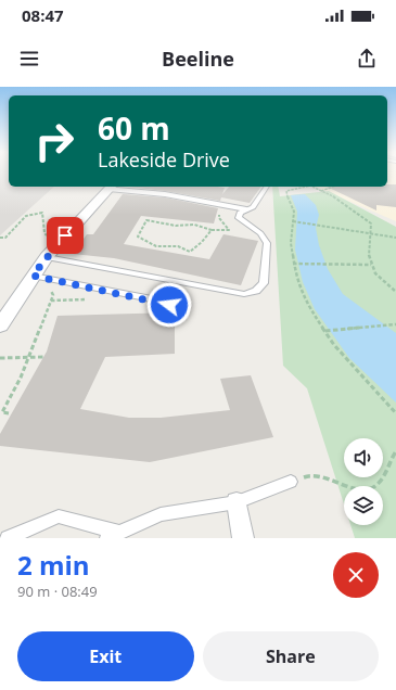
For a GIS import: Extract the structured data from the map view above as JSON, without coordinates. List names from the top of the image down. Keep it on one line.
{"page":{"status":"08:47","header":"Beeline","turn":["60 m","Lakeside Drive"],"heading":["2 min","90 m · 08:49"],"buttons":["Exit","Share"]}}
